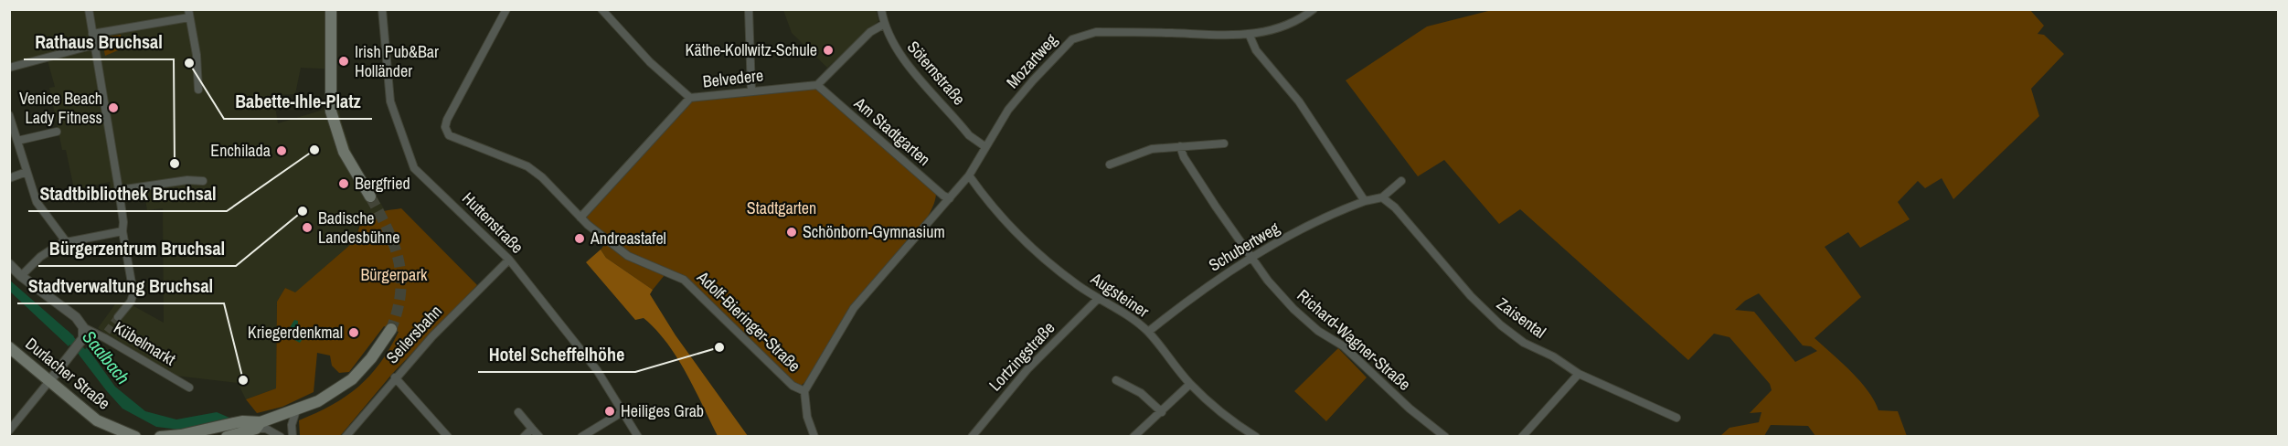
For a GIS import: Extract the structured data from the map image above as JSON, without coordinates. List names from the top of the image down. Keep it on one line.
{"streets":{"main road":["Durlacher Straße"],"street":["Mozartweg","Söternstraße","Belvedere","Am Stadtgarten","Huttenstraße","Schubertweg","Augsteiner","Zaisental","Adolf-Bieringer-Straße","Seilersbahn","Richard-Wagner-Straße","Kübelmarkt","Lortzingstraße"]},"crossings":[["Mozartweg","Söternstraße"],["Mozartweg","Am Stadtgarten"],["Mozartweg","Augsteiner"],["Mozartweg","Adolf-Bieringer-Straße"],["Belvedere","Am Stadtgarten"],["Belvedere","Adolf-Bieringer-Straße"],["Huttenstraße","Seilersbahn"],["Schubertweg","Augsteiner"],["Schubertweg","Richard-Wagner-Straße"],["Augsteiner","Lortzingstraße"]],"water":["Saalbach"],"parks":["Stadtgarten","Bürgerpark"],"places":["Käthe-Kollwitz-Schule","Irish Pub&Bar Holländer","Babette-Ihle-Platz","Venice Beach Lady Fitness","Stadtbibliothek Bruchsal","Enchilada","Rathaus Bruchsal","Bergfried","Bürgerzentrum Bruchsal","Badische Landesbühne","Schönborn-Gymnasium","Andreastafel","Kriegerdenkmal","Hotel Scheffelhöhe","Stadtverwaltung Bruchsal","Heiliges Grab"]}
